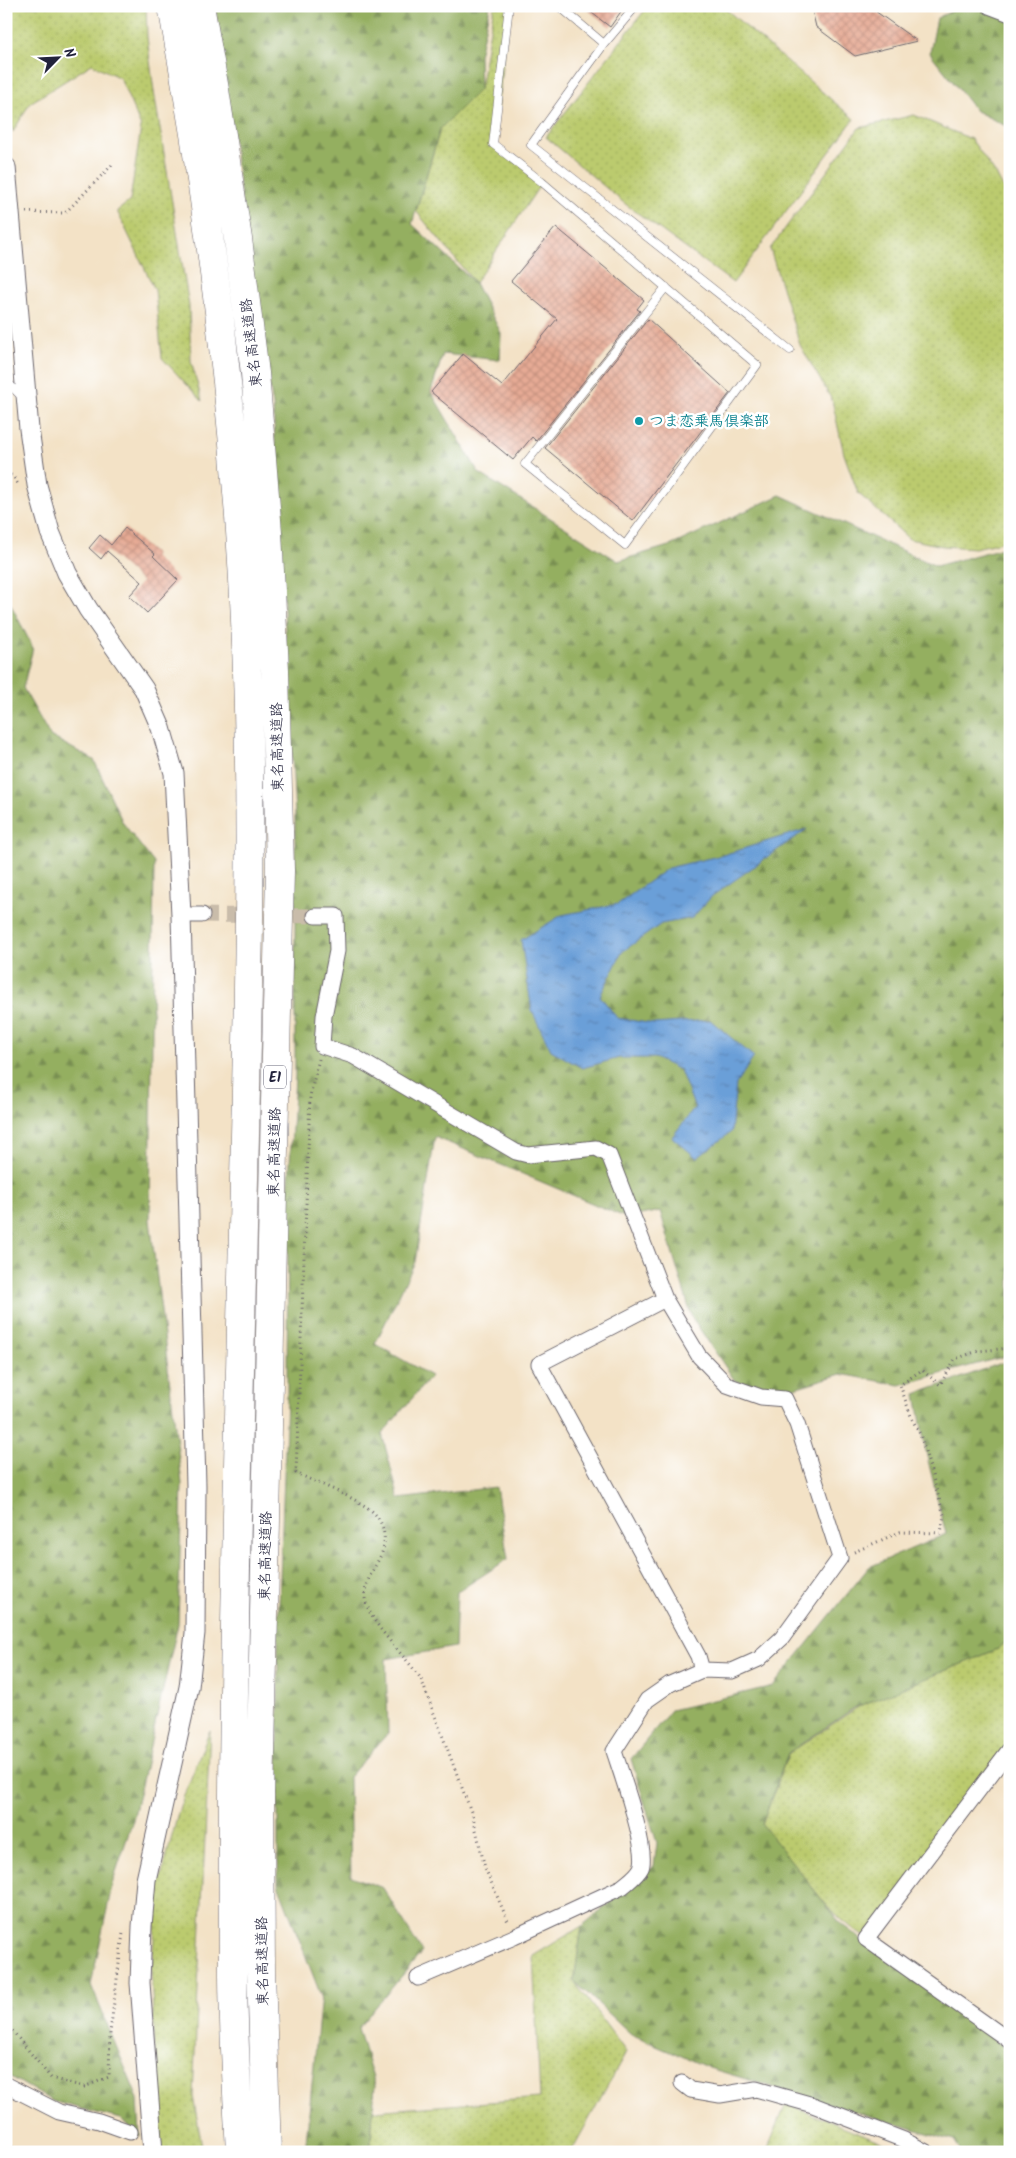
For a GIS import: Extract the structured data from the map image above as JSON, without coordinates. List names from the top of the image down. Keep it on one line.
{"streets":{"highway":["東名高速道路","E1"]},"places":["つま恋乗馬倶楽部"],"north":"top right"}
